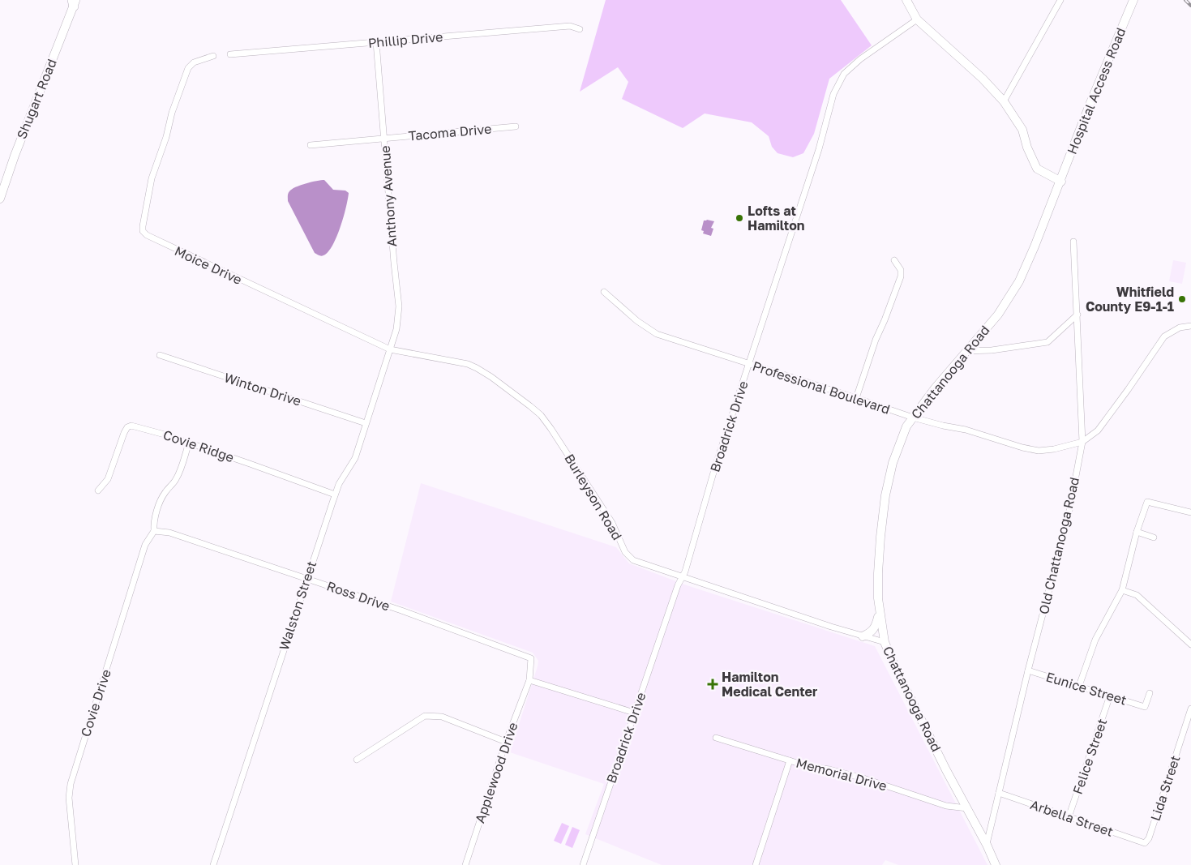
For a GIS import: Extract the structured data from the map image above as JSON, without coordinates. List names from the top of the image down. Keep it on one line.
{"streets":{"main road":["Hospital Access Road","Shugart Road","Chattanooga Road"],"street":["Phillip Drive","Tacoma Drive","Anthony Avenue","Moice Drive","Professional Boulevard","Winton Drive","Broadrick Drive","Covie Ridge","Burleyson Road","Old Chattanooga Road","Ross Drive","Walston Street","Eunice Street","Covie Drive","Felice Street","Applewood Drive","Memorial Drive","Lida Street","Arbella Street"]},"crossings":[["Phillip Drive","Anthony Avenue"],["Hospital Access Road","Chattanooga Road"],["Tacoma Drive","Anthony Avenue"],["Anthony Avenue","Moice Drive"],["Anthony Avenue","Burleyson Road"],["Anthony Avenue","Walston Street"],["Moice Drive","Burleyson Road"],["Moice Drive","Walston Street"],["Chattanooga Road","Professional Boulevard"],["Chattanooga Road","Burleyson Road"],["Chattanooga Road","Old Chattanooga Road"],["Chattanooga Road","Memorial Drive"],["Professional Boulevard","Broadrick Drive"],["Professional Boulevard","Old Chattanooga Road"],["Winton Drive","Walston Street"],["Broadrick Drive","Burleyson Road"],["Covie Ridge","Walston Street"],["Burleyson Road","Walston Street"],["Old Chattanooga Road","Eunice Street"],["Old Chattanooga Road","Arbella Street"],["Ross Drive","Walston Street"],["Ross Drive","Covie Drive"],["Ross Drive","Applewood Drive"],["Eunice Street","Felice Street"],["Felice Street","Arbella Street"],["Lida Street","Arbella Street"]],"places":{"other":["Lofts at Hamilton","Whitfield County E9-1-1"],"health":["Hamilton Medical Center"]}}
